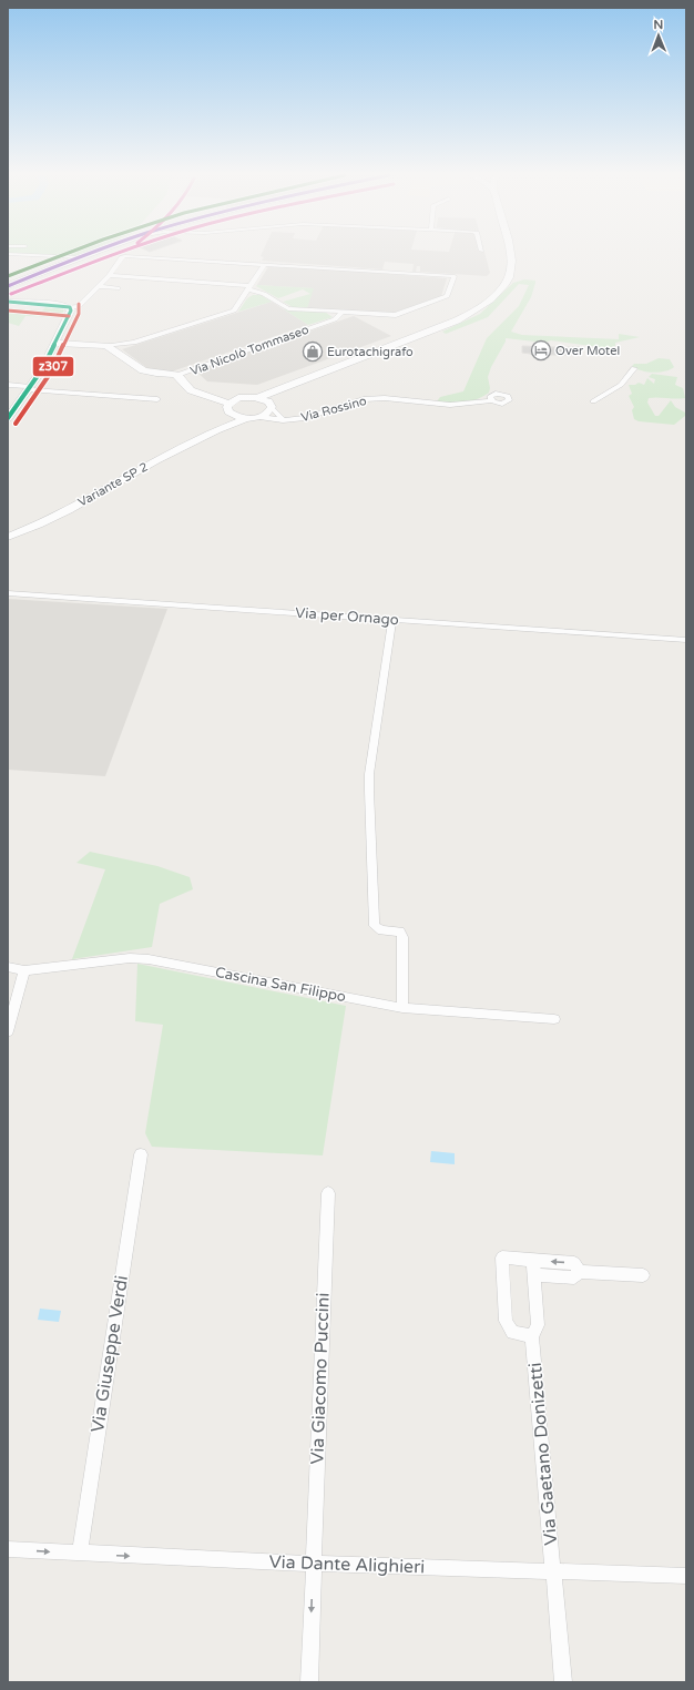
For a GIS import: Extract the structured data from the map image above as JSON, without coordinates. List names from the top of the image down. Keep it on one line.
{"streets":{"main road":["Via Nicolò Tommaseo","Variante SP 2"],"street":["Via Rossino","Via per Ornago","Cascina San Filippo","Via Giuseppe Verdi","Via Giacomo Puccini","Via Gaetano Donizetti","Via Dante Alighieri"]},"crossings":[["Via Rossino","Variante SP 2"],["Via Giuseppe Verdi","Via Dante Alighieri"],["Via Giacomo Puccini","Via Dante Alighieri"],["Via Gaetano Donizetti","Via Dante Alighieri"]],"one_way":["Via Dante Alighieri"],"places":{"hotel":["Over Motel"],"shop":["Eurotachigrafo"]},"lines":["transit line z307"],"north":"top"}
